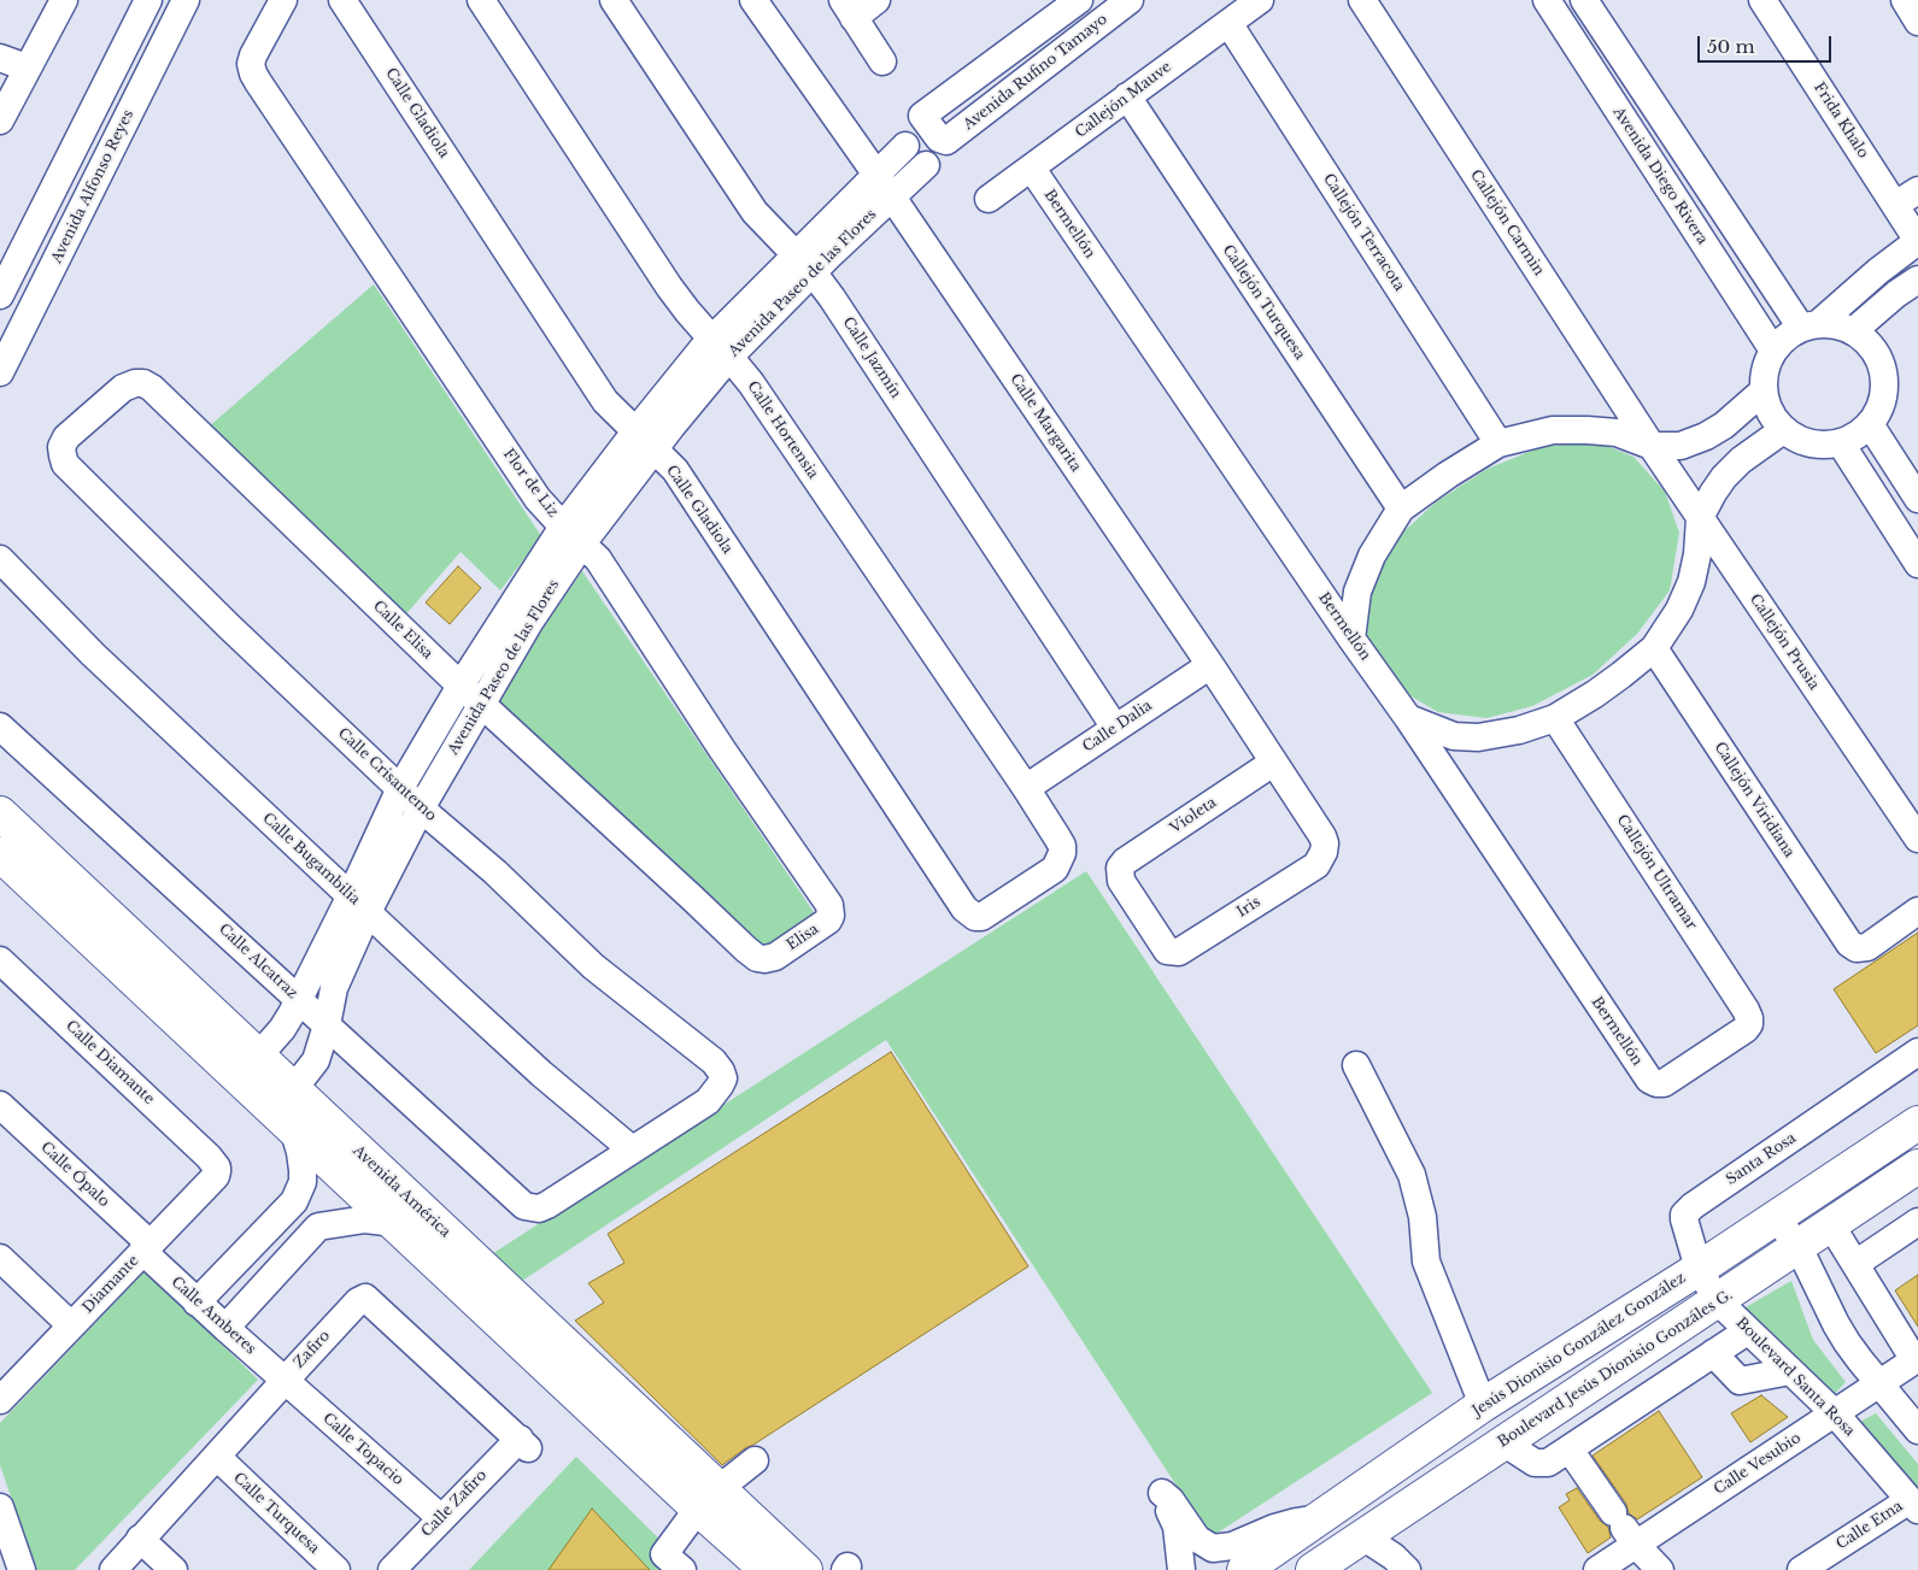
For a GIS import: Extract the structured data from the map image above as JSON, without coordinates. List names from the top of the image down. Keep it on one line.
{"streets":{"main road":["Avenida América","Jesús Dionisio González González","Boulevard Jesús Dionisio Gonzáles G."],"street":["Avenida Rufino Tamayo","Callejón Mauve","Calle Gladiola","Frida Khalo","Avenida Diego Rivera","Avenida Alfonso Reyes","Callejón Carmin","Bermellón","Callejón Terracota","Avenida Paseo de las Flores","Callejón Turquesa","Calle Jazmín","Calle Margarita","Calle Hortensia","Flor de Liz","Calle Elisa","Callejón Prusia","Calle Dalia","Calle Crisantemo","Callejón Viridiana","Violeta","Calle Bugambilia","Callejón Ultramar","Iris","Elisa","Calle Alcatraz","Calle Diamante","Santa Rosa","Calle Ópalo","Diamante","Calle Amberes","Zafiro","Boulevard Santa Rosa","Calle Topacio","Calle Vesubio","Calle Zafiro","Calle Turquesa","Calle Etna"]},"crossings":[["Callejón Mauve","Bermellón"],["Callejón Mauve","Callejón Terracota"],["Callejón Mauve","Callejón Turquesa"],["Calle Gladiola","Avenida Paseo de las Flores"],["Calle Gladiola","Calle Hortensia"],["Callejón Carmin","Callejón Prusia"],["Bermellón","Callejón Ultramar"],["Avenida Paseo de las Flores","Calle Jazmín"],["Avenida Paseo de las Flores","Calle Margarita"],["Avenida Paseo de las Flores","Calle Hortensia"],["Avenida Paseo de las Flores","Flor de Liz"],["Avenida Paseo de las Flores","Calle Elisa"],["Avenida Paseo de las Flores","Calle Crisantemo"],["Avenida Paseo de las Flores","Calle Bugambilia"],["Avenida Paseo de las Flores","Calle Alcatraz"],["Avenida Paseo de las Flores","Avenida América"],["Calle Jazmín","Calle Dalia"],["Calle Margarita","Calle Dalia"],["Calle Margarita","Violeta"],["Calle Margarita","Iris"],["Calle Hortensia","Calle Dalia"],["Flor de Liz","Elisa"],["Calle Elisa","Calle Crisantemo"],["Calle Elisa","Elisa"],["Calle Crisantemo","Calle Bugambilia"],["Calle Crisantemo","Calle Alcatraz"],["Violeta","Iris"],["Calle Bugambilia","Calle Alcatraz"],["Calle Diamante","Diamante"],["Santa Rosa","Jesús Dionisio González González"],["Santa Rosa","Boulevard Jesús Dionisio Gonzáles G."],["Santa Rosa","Boulevard Santa Rosa"],["Calle Ópalo","Diamante"],["Calle Ópalo","Calle Amberes"],["Diamante","Calle Amberes"],["Calle Amberes","Zafiro"],["Calle Amberes","Calle Topacio"],["Zafiro","Calle Topacio"],["Zafiro","Calle Zafiro"],["Zafiro","Calle Turquesa"],["Boulevard Jesús Dionisio Gonzáles G.","Boulevard Santa Rosa"],["Boulevard Santa Rosa","Calle Vesubio"],["Boulevard Santa Rosa","Calle Etna"],["Calle Topacio","Calle Zafiro"]],"scale_bar":"50 m"}
